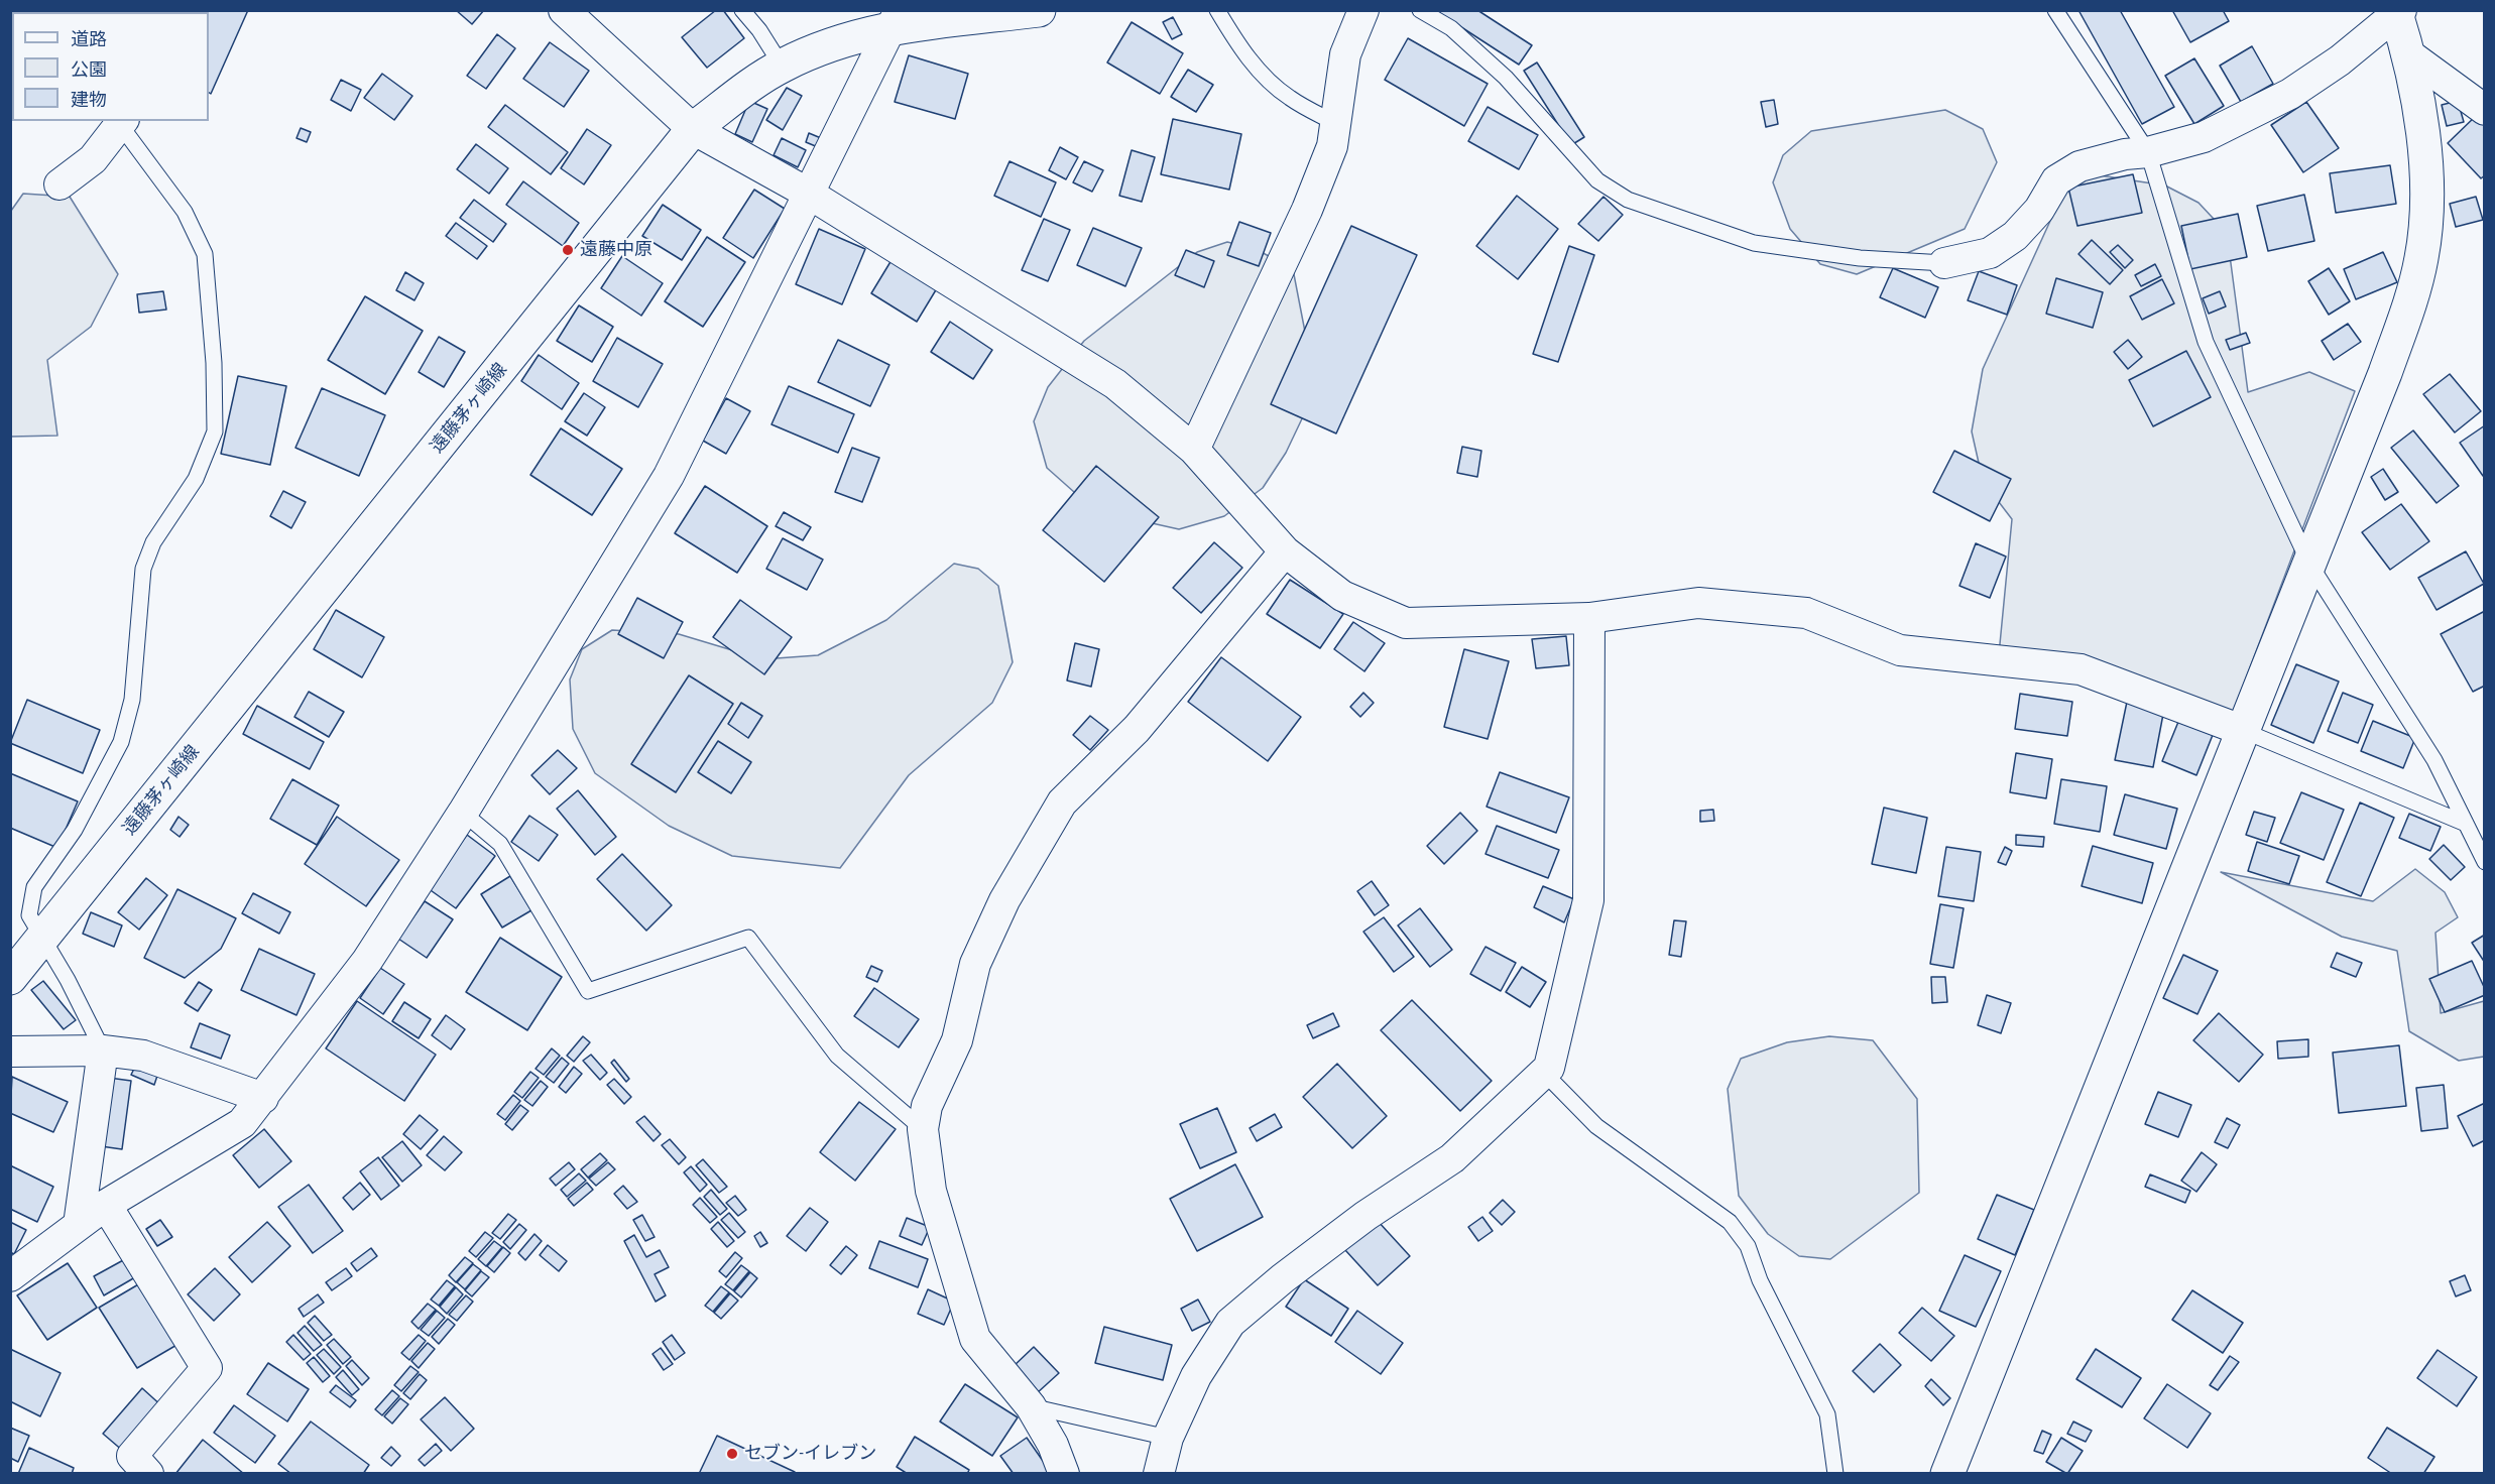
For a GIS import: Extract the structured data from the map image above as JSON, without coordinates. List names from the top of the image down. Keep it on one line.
{"streets":{"street":["遠藤茅ヶ崎線"]},"places":["遠藤中原","セブン-イレブン"],"legend":["道路","公園","建物"]}
